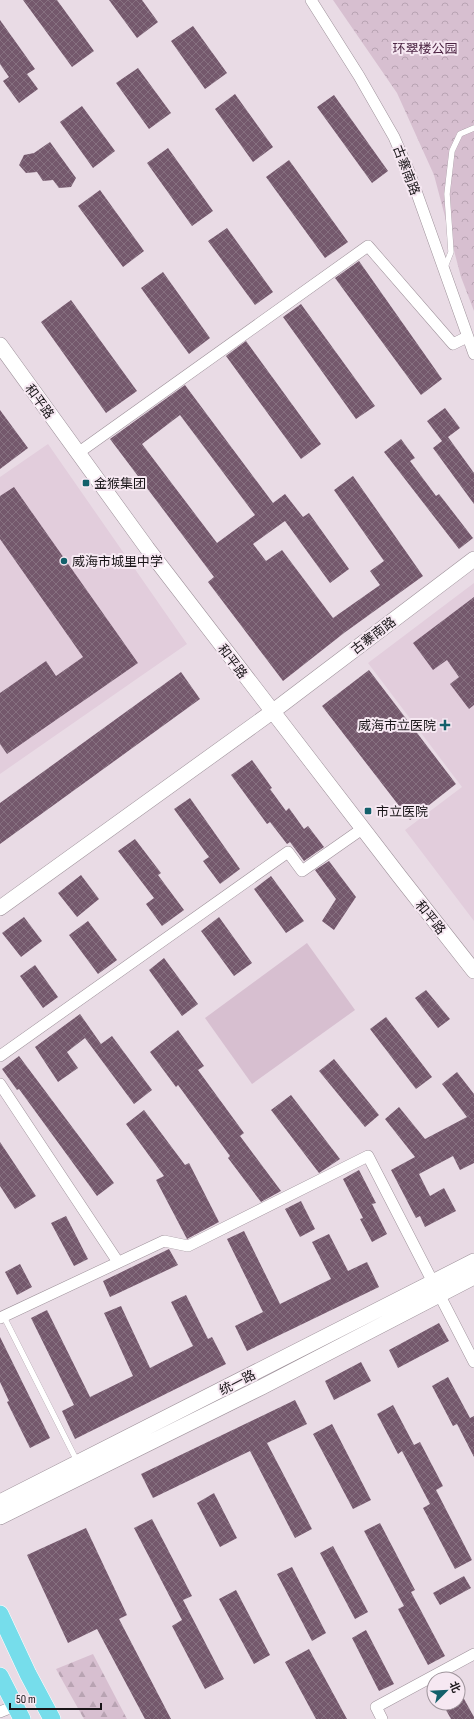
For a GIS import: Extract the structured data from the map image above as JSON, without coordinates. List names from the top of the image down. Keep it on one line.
{"streets":{"street":["古寨南路","和平路","统一路"]},"crossings":[["古寨南路","和平路"]],"parks":["环翠楼公园"],"places":{"transit":["金猴集团","市立医院"],"other":["威海市城里中学"],"health":["威海市立医院"]},"scale_bar":"50 m","north":"top right"}
